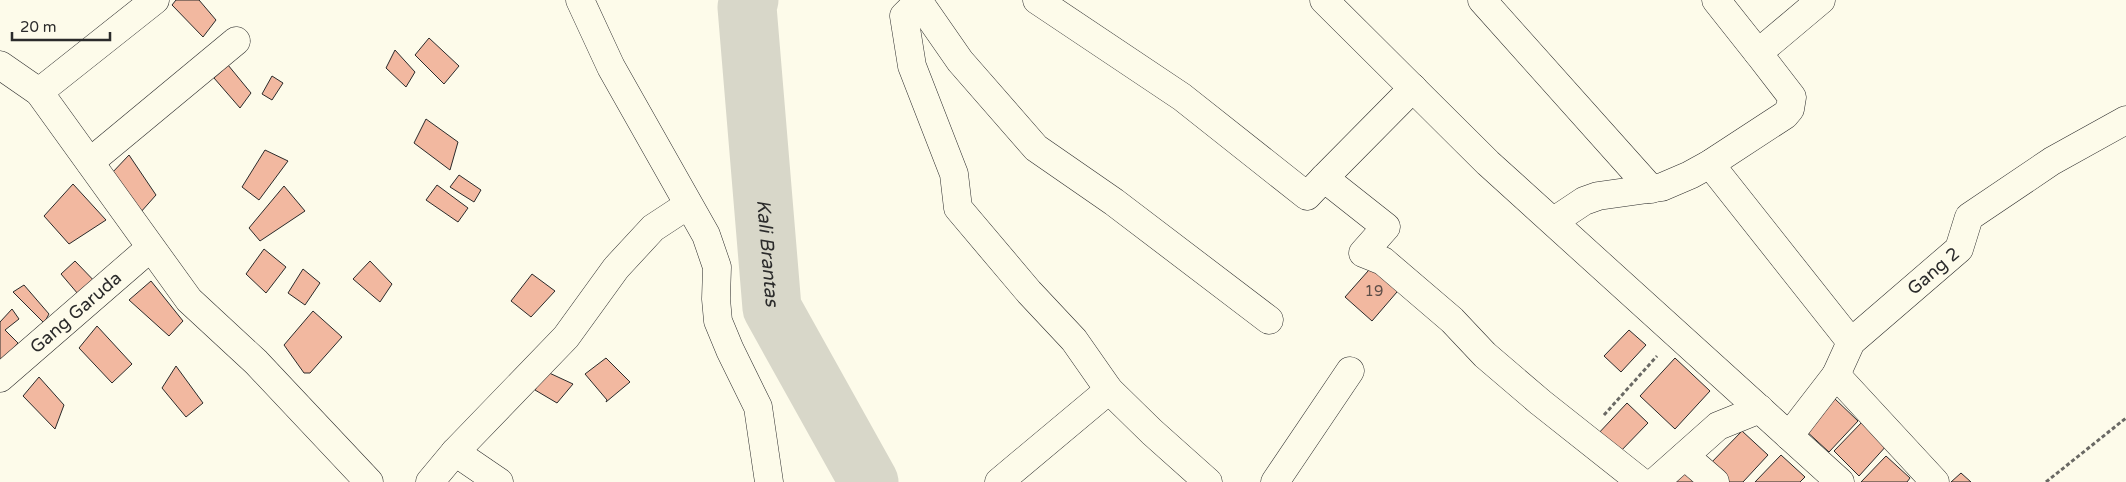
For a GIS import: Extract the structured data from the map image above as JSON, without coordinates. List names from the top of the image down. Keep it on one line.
{"streets":{"street":["Gang 2","Gang Garuda"]},"water":["Kali Brantas"],"house_numbers":["19"],"scale_bar":"20 m"}
